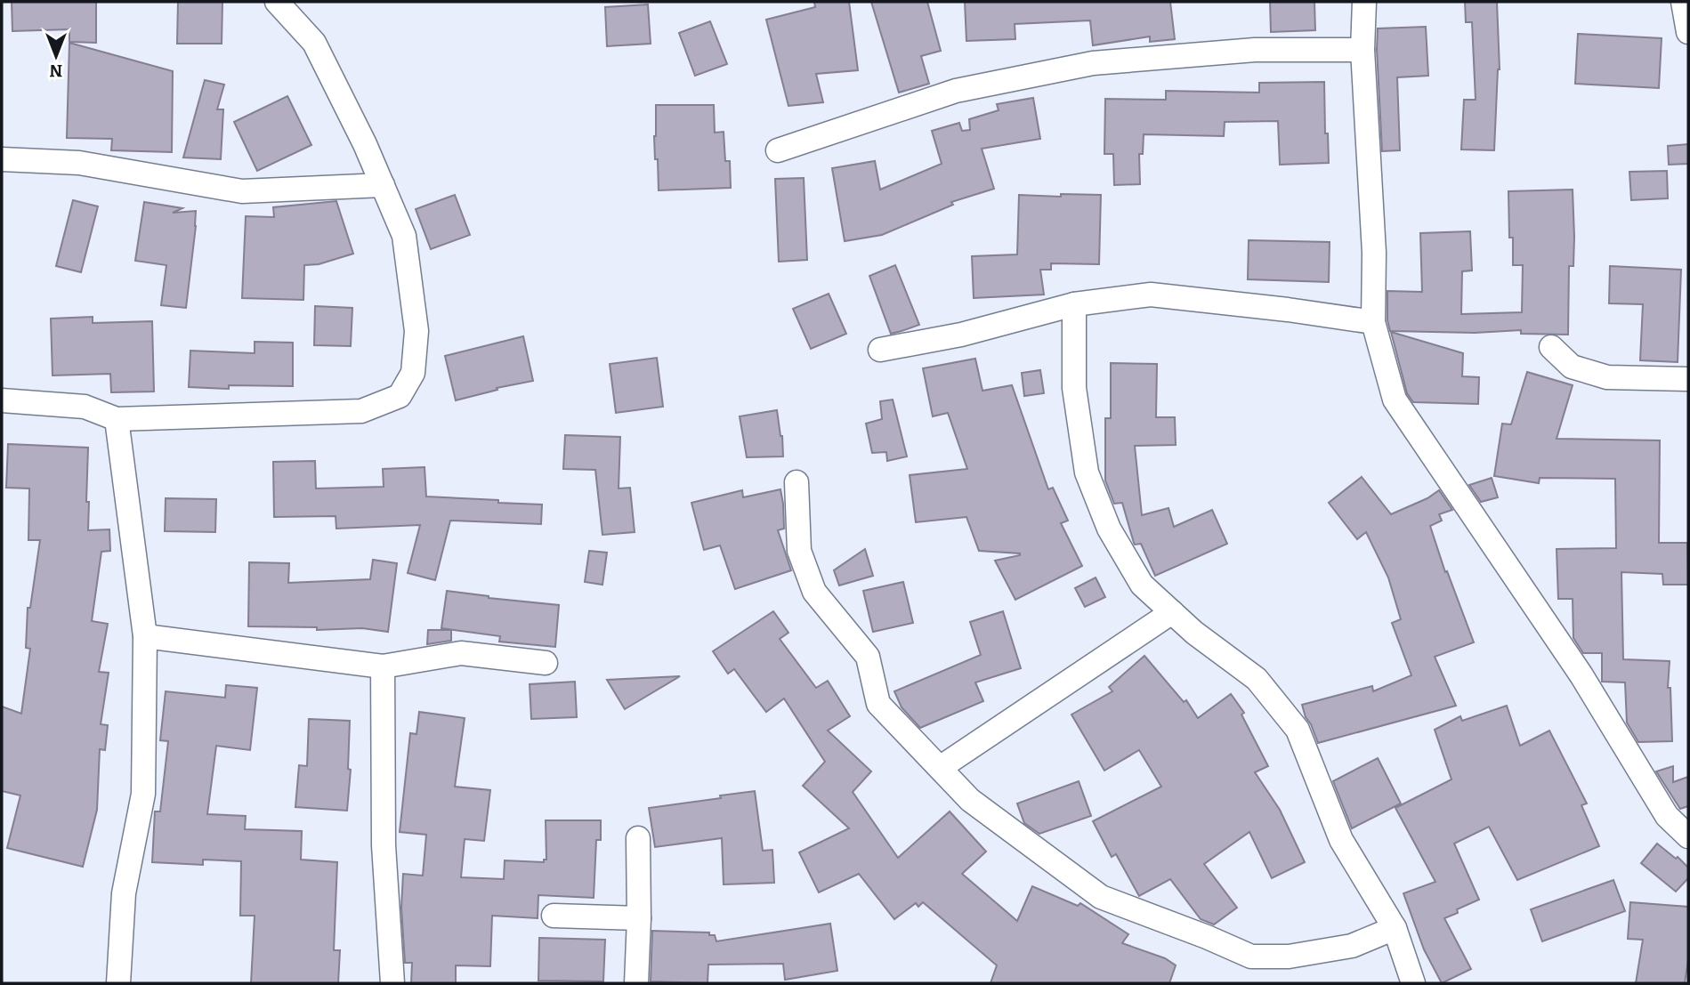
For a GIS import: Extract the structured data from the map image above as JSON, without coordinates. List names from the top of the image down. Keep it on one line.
{"north":"bottom"}
